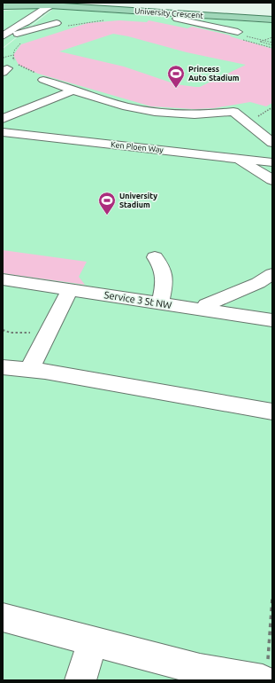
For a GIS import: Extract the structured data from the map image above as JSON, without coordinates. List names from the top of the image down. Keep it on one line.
{"streets":{"main road":["University Crescent"],"street":["Ken Ploen Way","Service 3 St NW"]},"places":{"sports":["Princess Auto Stadium","University Stadium"]}}
